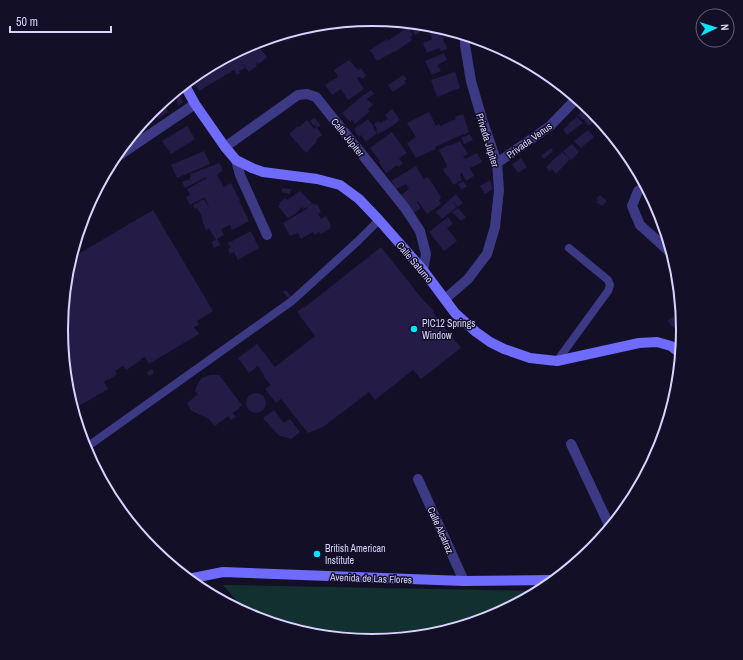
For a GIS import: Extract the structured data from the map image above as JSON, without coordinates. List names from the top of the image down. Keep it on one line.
{"streets":{"main road":["Calle Saturno","Avenida de Las Flores"],"street":["Calle Júpiter","Privada Júpiter","Privada Venus","Calle Alcatraz"]},"crossings":[["Calle Júpiter","Calle Saturno"],["Privada Júpiter","Privada Venus"],["Privada Júpiter","Calle Saturno"],["Calle Alcatraz","Avenida de Las Flores"]],"places":["PIC12 Springs Window","British American Institute"],"scale_bar":"50 m","north":"right"}
